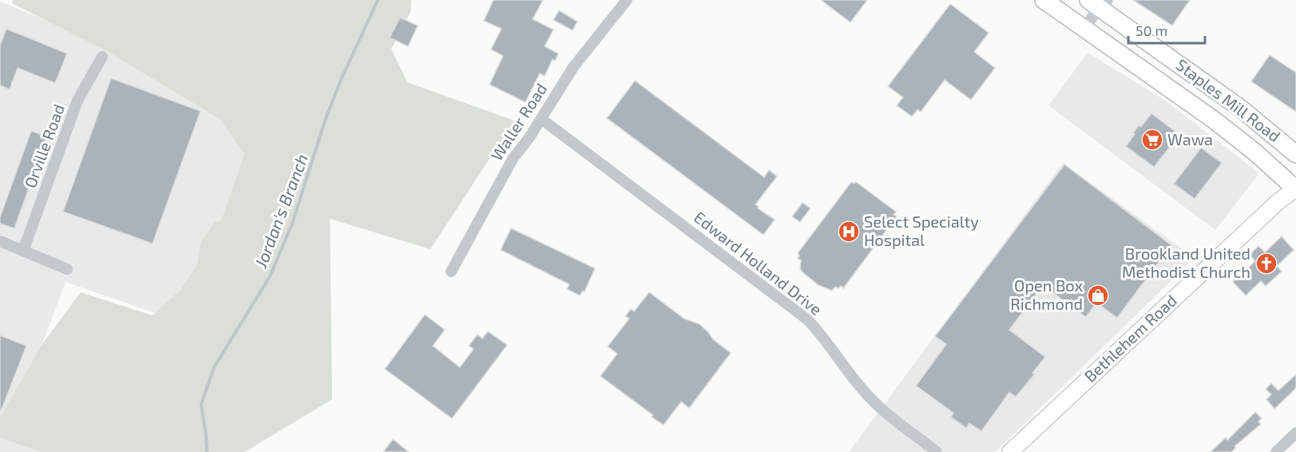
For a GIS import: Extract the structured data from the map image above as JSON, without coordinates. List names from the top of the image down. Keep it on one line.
{"streets":{"main road":["Staples Mill Road"],"street":["Waller Road","Orville Road","Edward Holland Drive","Bethlehem Road"]},"crossings":[["Staples Mill Road","Bethlehem Road"],["Waller Road","Edward Holland Drive"]],"water":["Jordan's Branch"],"places":{"supermarket":["Wawa"],"hospital":["Select Specialty Hospital"],"church":["Brookland United Methodist Church"],"shop":["Open Box Richmond"]},"scale_bar":"50 m"}
